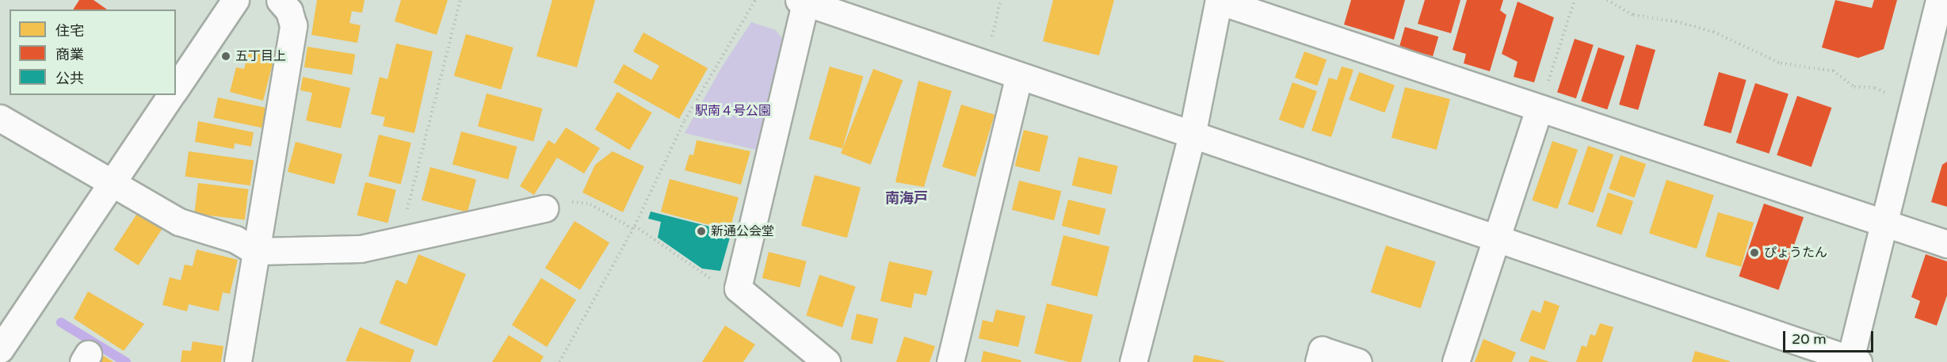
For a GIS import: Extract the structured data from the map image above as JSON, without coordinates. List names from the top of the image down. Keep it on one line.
{"districts":["南海戸"],"parks":["駅南４号公園"],"places":["五丁目上","新通公会堂","ぴょうたん"],"legend":["住宅","商業","公共"],"scale_bar":"20 m"}
